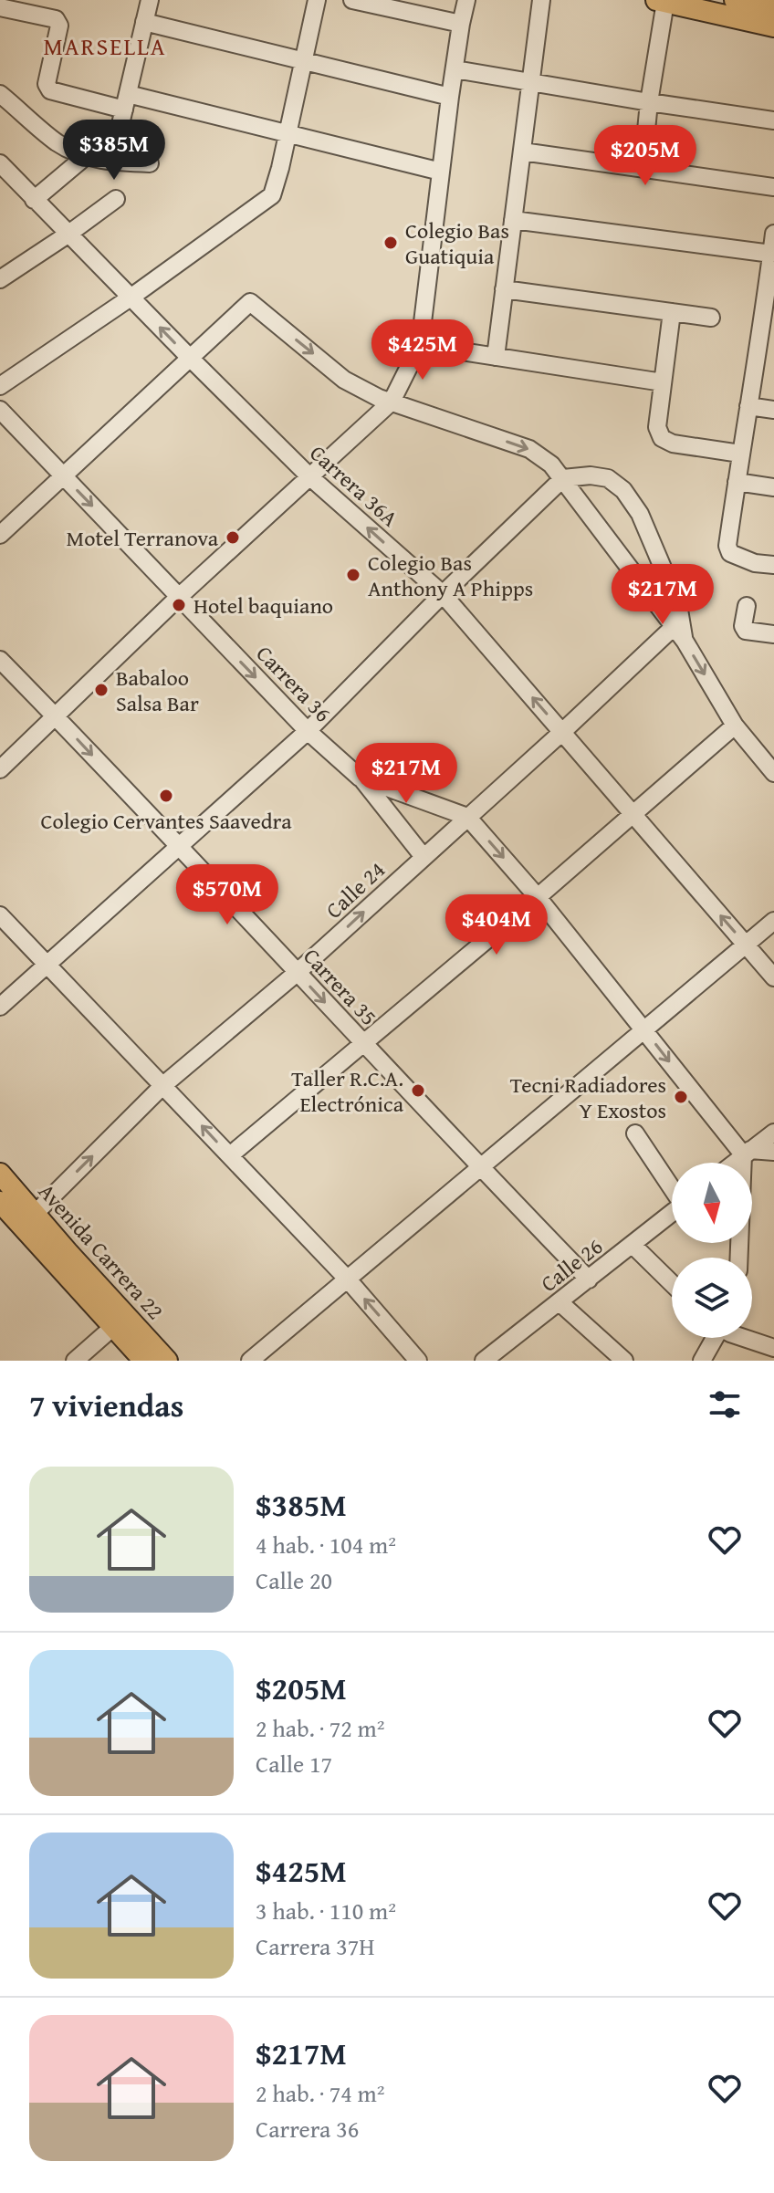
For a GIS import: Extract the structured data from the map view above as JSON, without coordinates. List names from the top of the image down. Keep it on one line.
{"streets":{"main road":["Avenida Carrera 22"],"street":["Carrera 36A","Carrera 36","Calle 24","Carrera 35","Calle 26"]},"crossings":[["Carrera 36A","Calle 24"],["Carrera 36","Calle 24"],["Calle 24","Carrera 35"],["Calle 24","Avenida Carrera 22"],["Carrera 35","Calle 26"]],"one_way":["Carrera 36A","Carrera 36"],"districts":["MARSELLA"],"places":["Colegio Bas Guatiquia","Motel Terranova","Colegio Bas Anthony A Phipps","Hotel baquiano","Babaloo Salsa Bar","Colegio Cervantes Saavedra","Taller R.C.A. Electrónica","Tecni Radiadores Y Exostos"],"north":"bottom","page":{"price":["$385M","$205M","$425M","$217M","$217M","$570M","$404M"],"heading":"7 viviendas","list":[{"name":"$385M","note":"4 hab. · 104 m² · Calle 20"},{"name":"$205M","note":"2 hab. · 72 m² · Calle 17"},{"name":"$425M","note":"3 hab. · 110 m² · Carrera 37H"},{"name":"$217M","note":"2 hab. · 74 m² · Carrera 36"}]}}
